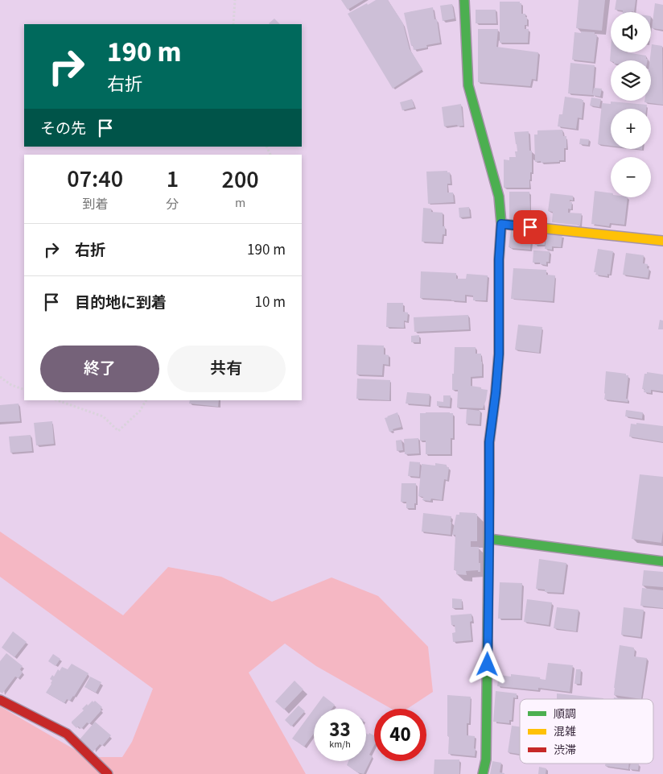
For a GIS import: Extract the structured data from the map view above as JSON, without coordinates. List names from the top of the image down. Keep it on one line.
{"legend":["順調","混雑","渋滞"],"page":{"map_buttons":["+","−"],"turn":["190 m","右折"],"then":"その先","eta":["07:40","到着","1","分","200","m"],"list":[{"name":"右折","value":"190 m"},{"name":"目的地に到着","value":"10 m"}],"buttons":["終了","共有"],"speed":"33 km/h","limit":"40"}}
